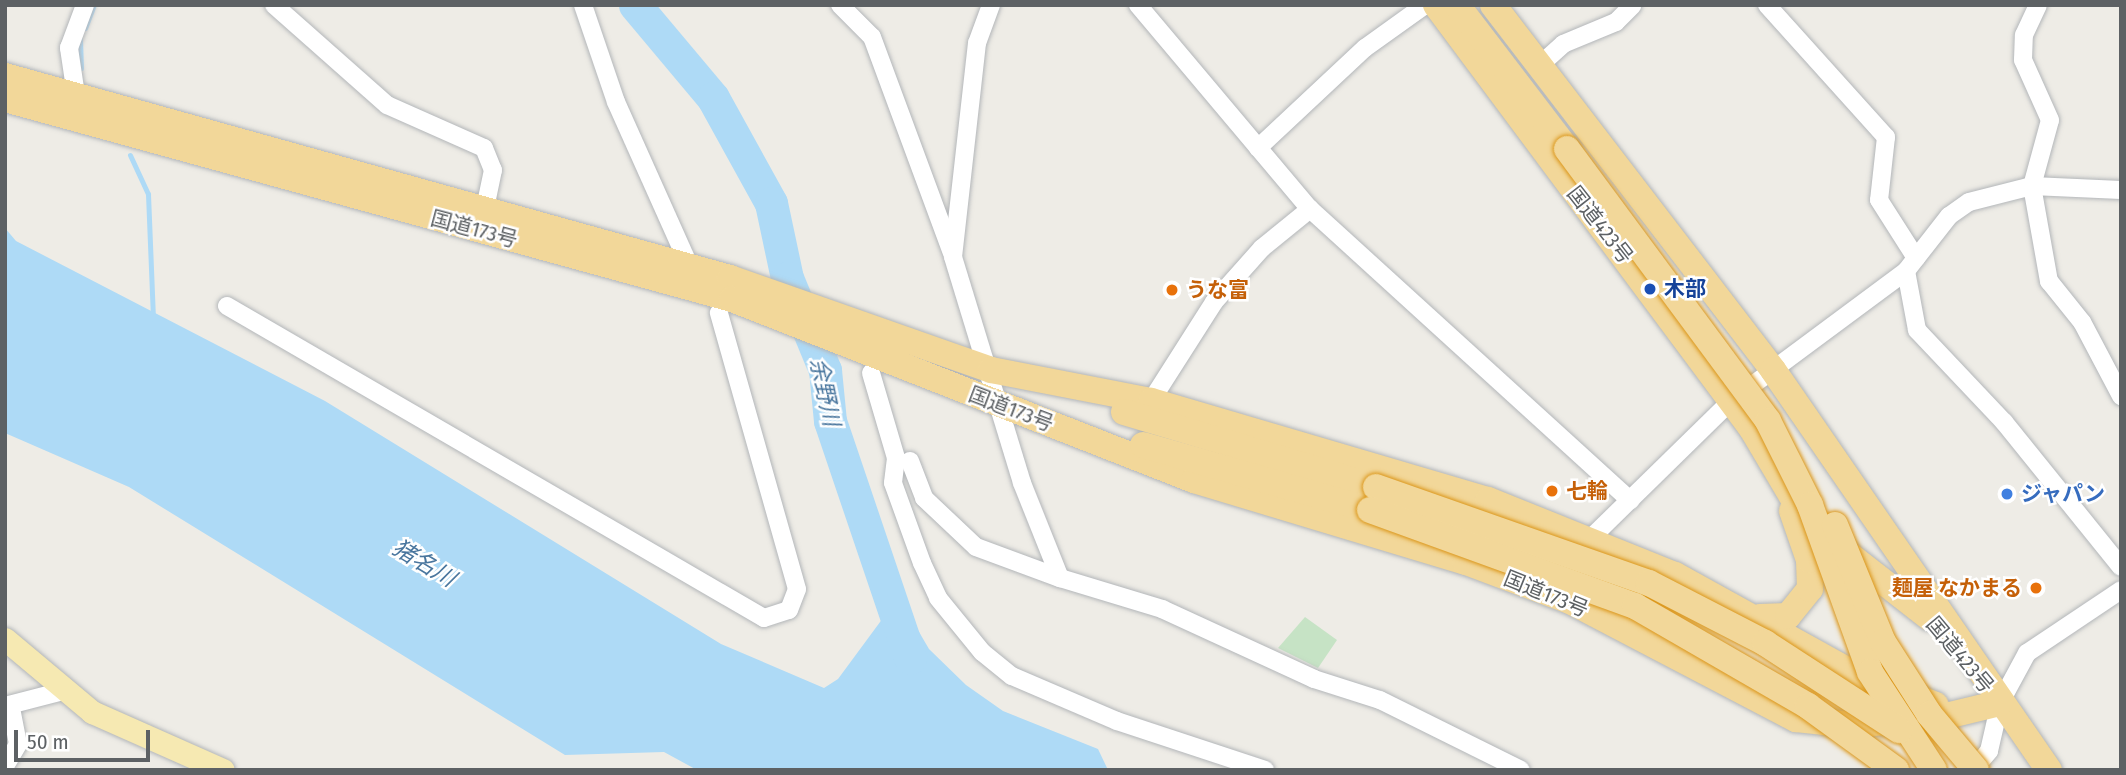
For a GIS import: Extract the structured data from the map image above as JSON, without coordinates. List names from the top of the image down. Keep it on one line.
{"streets":{"highway":["国道423号","国道173号"]},"crossings":[["国道423号","国道173号"]],"water":["余野川","猪名川"],"places":["木部","うな富","七輪","ジャパン","麺屋 なかまる"],"scale_bar":"50 m"}
